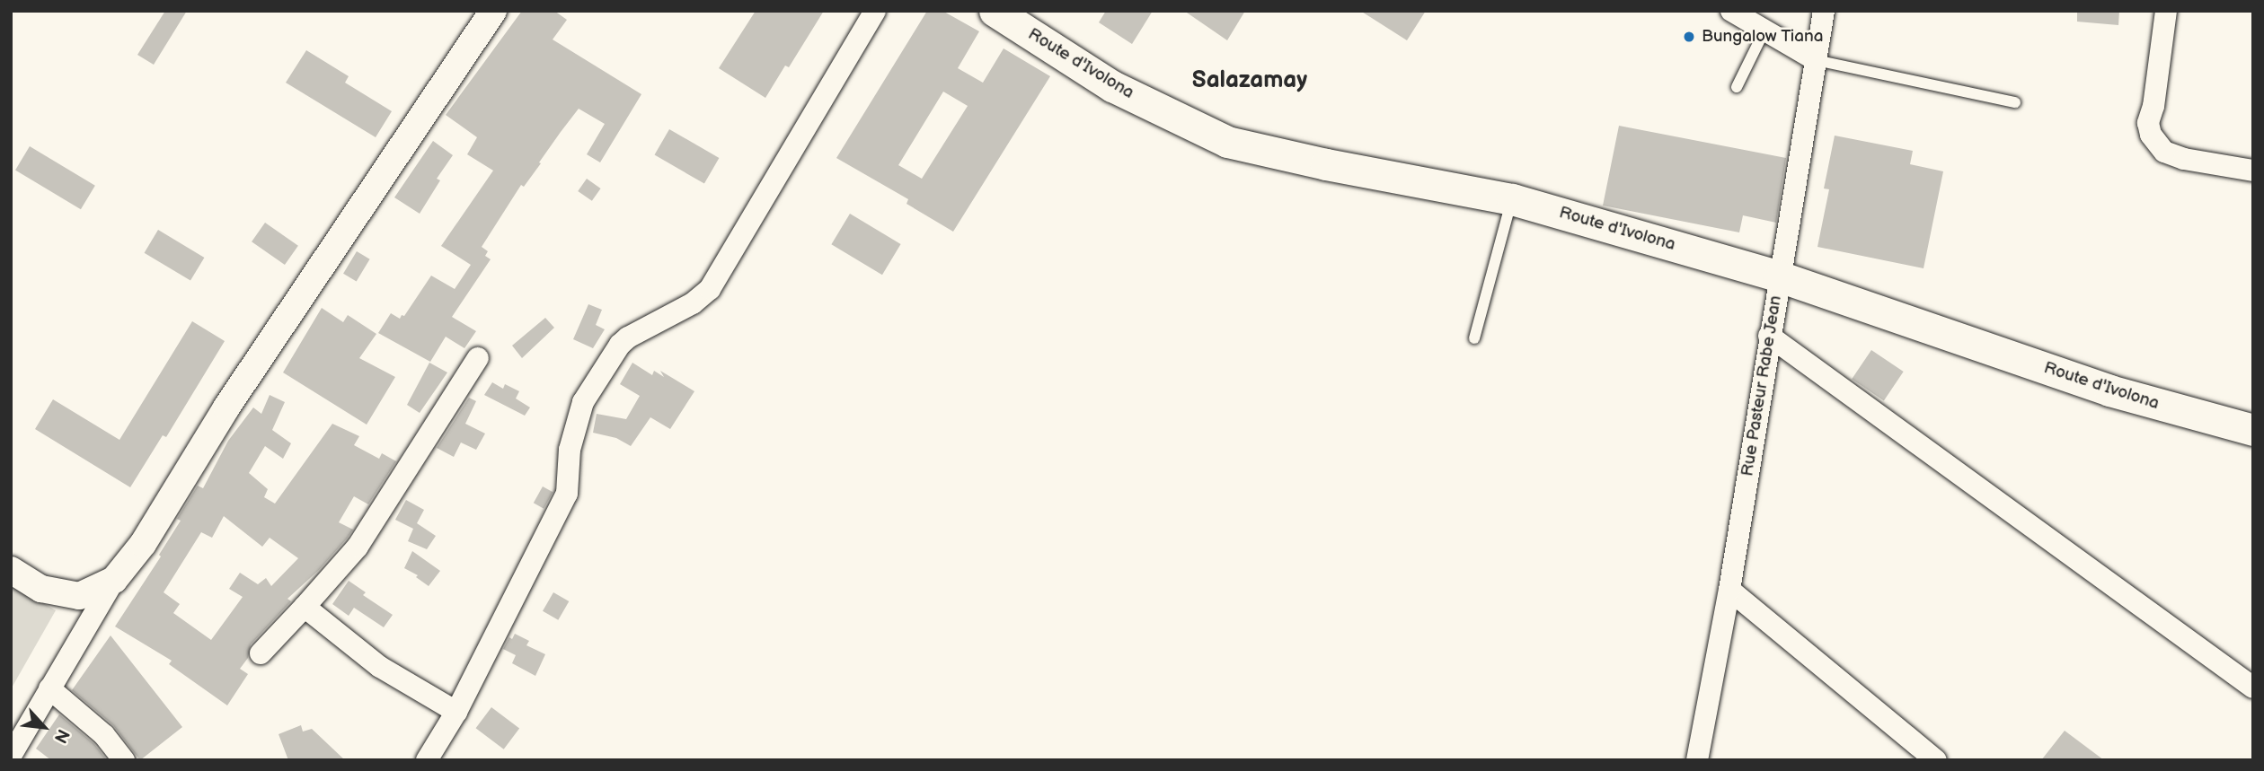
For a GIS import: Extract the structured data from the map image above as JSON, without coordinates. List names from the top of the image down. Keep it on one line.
{"streets":{"main road":["Route d'Ivolona"],"street":["Rue Pasteur Rabe Jean"]},"crossings":[["Route d'Ivolona","Rue Pasteur Rabe Jean"]],"districts":["Salazamay"],"places":["Bungalow Tiana"],"north":"bottom right"}
